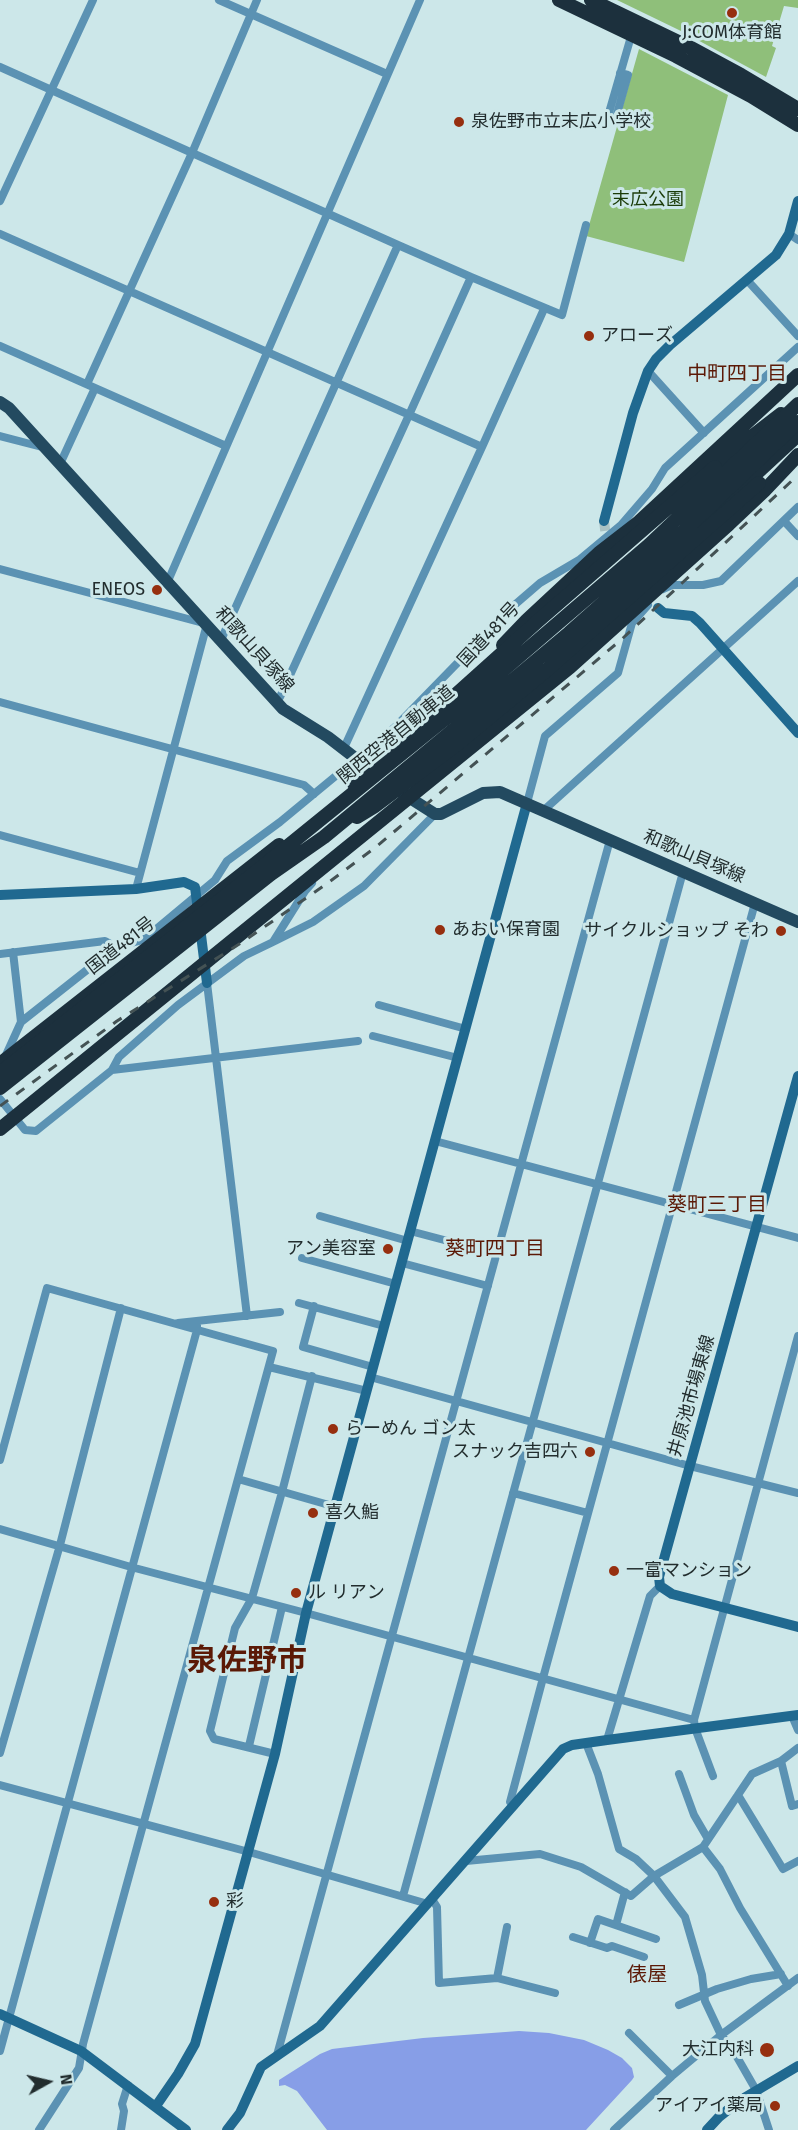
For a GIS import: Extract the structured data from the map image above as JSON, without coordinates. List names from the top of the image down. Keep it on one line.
{"streets":{"highway":["国道481号","関西空港自動車道"],"main road":["和歌山貝塚線"],"street":["井原池市場東線"]},"crossings":[["国道481号","和歌山貝塚線"],["国道481号","関西空港自動車道"]],"districts":["中町四丁目","葵町三丁目","葵町四丁目","泉佐野市","俵屋"],"parks":["末広公園"],"places":["J:COM体育館","泉佐野市立末広小学校","アローズ","ENEOS","あおい保育園","サイクルショップ そわ","アン美容室","らーめん ゴン太","スナック吉四六","喜久鮨","一富マンション","ル リアン","彩","大江内科","アイアイ薬局"],"north":"right"}
